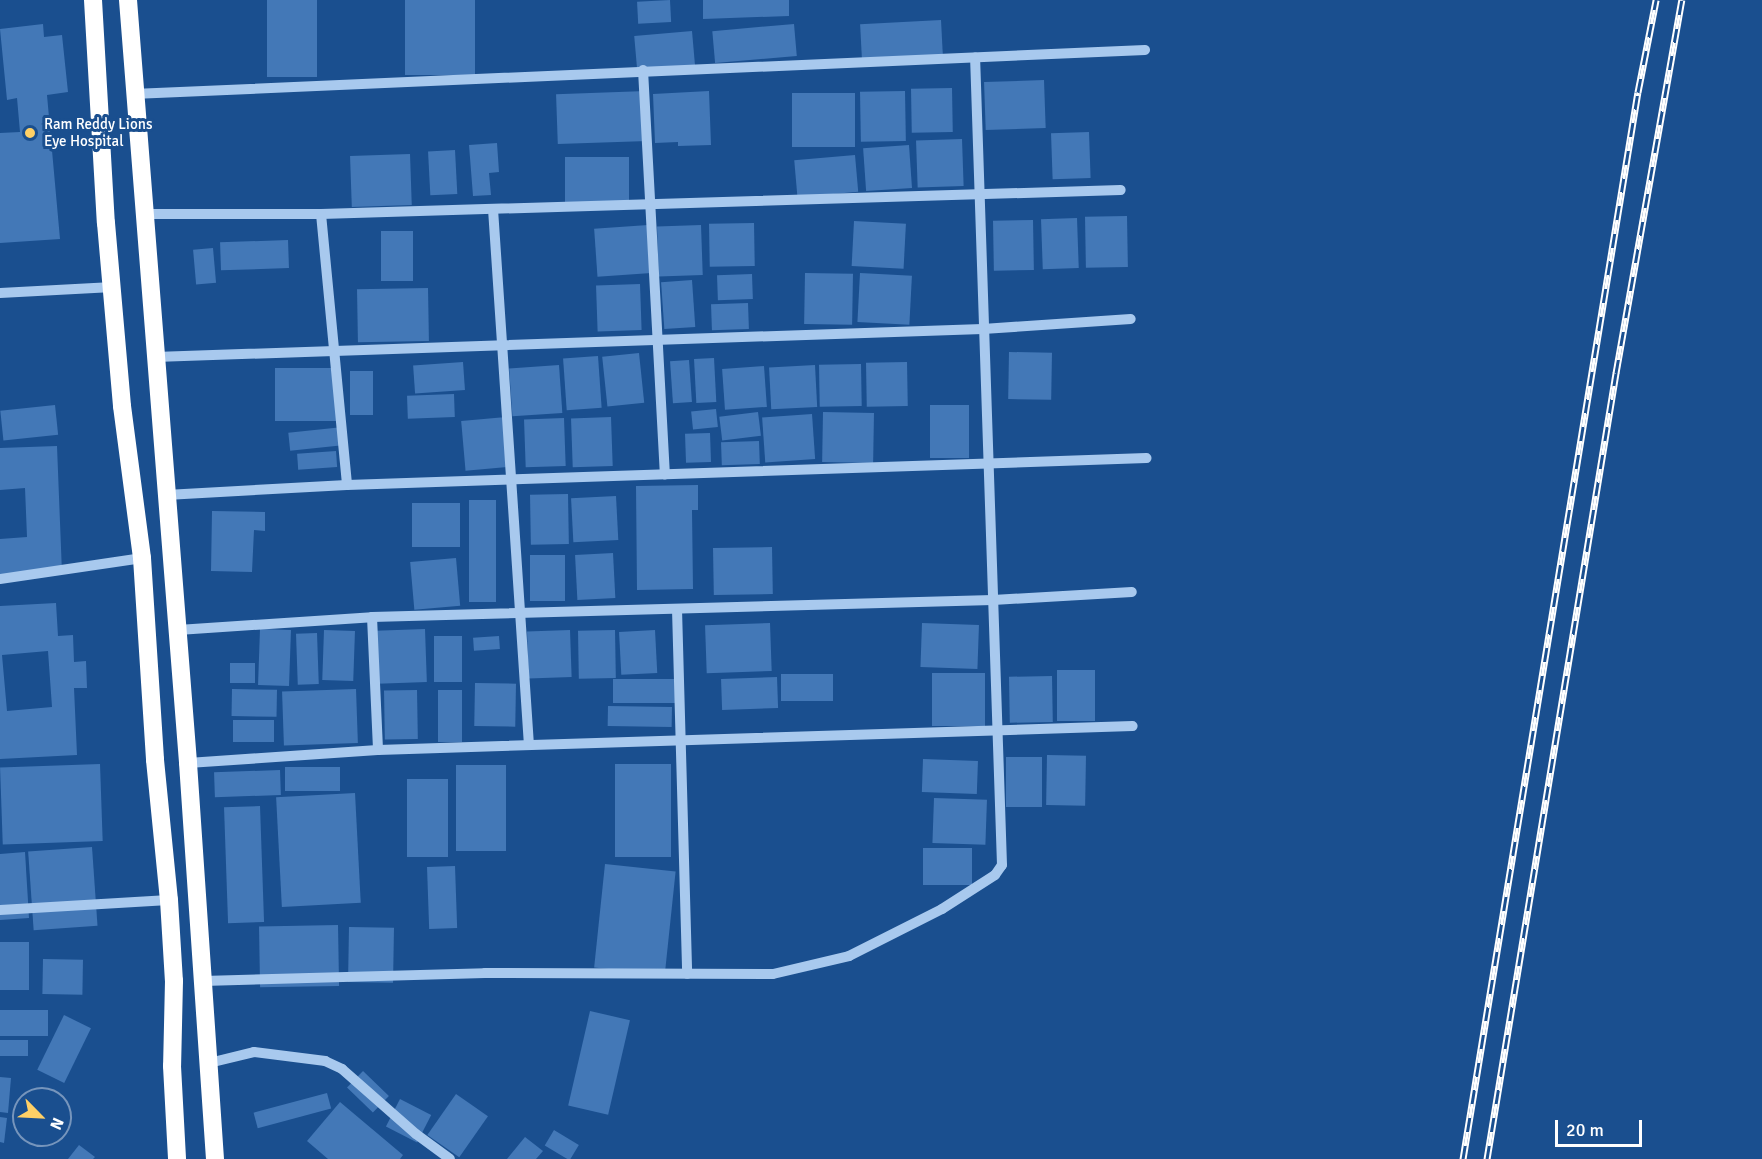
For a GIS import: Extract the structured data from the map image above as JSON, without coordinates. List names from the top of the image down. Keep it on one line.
{"places":["Ram Reddy Lions Eye Hospital"],"scale_bar":"20 m","north":"bottom right"}
